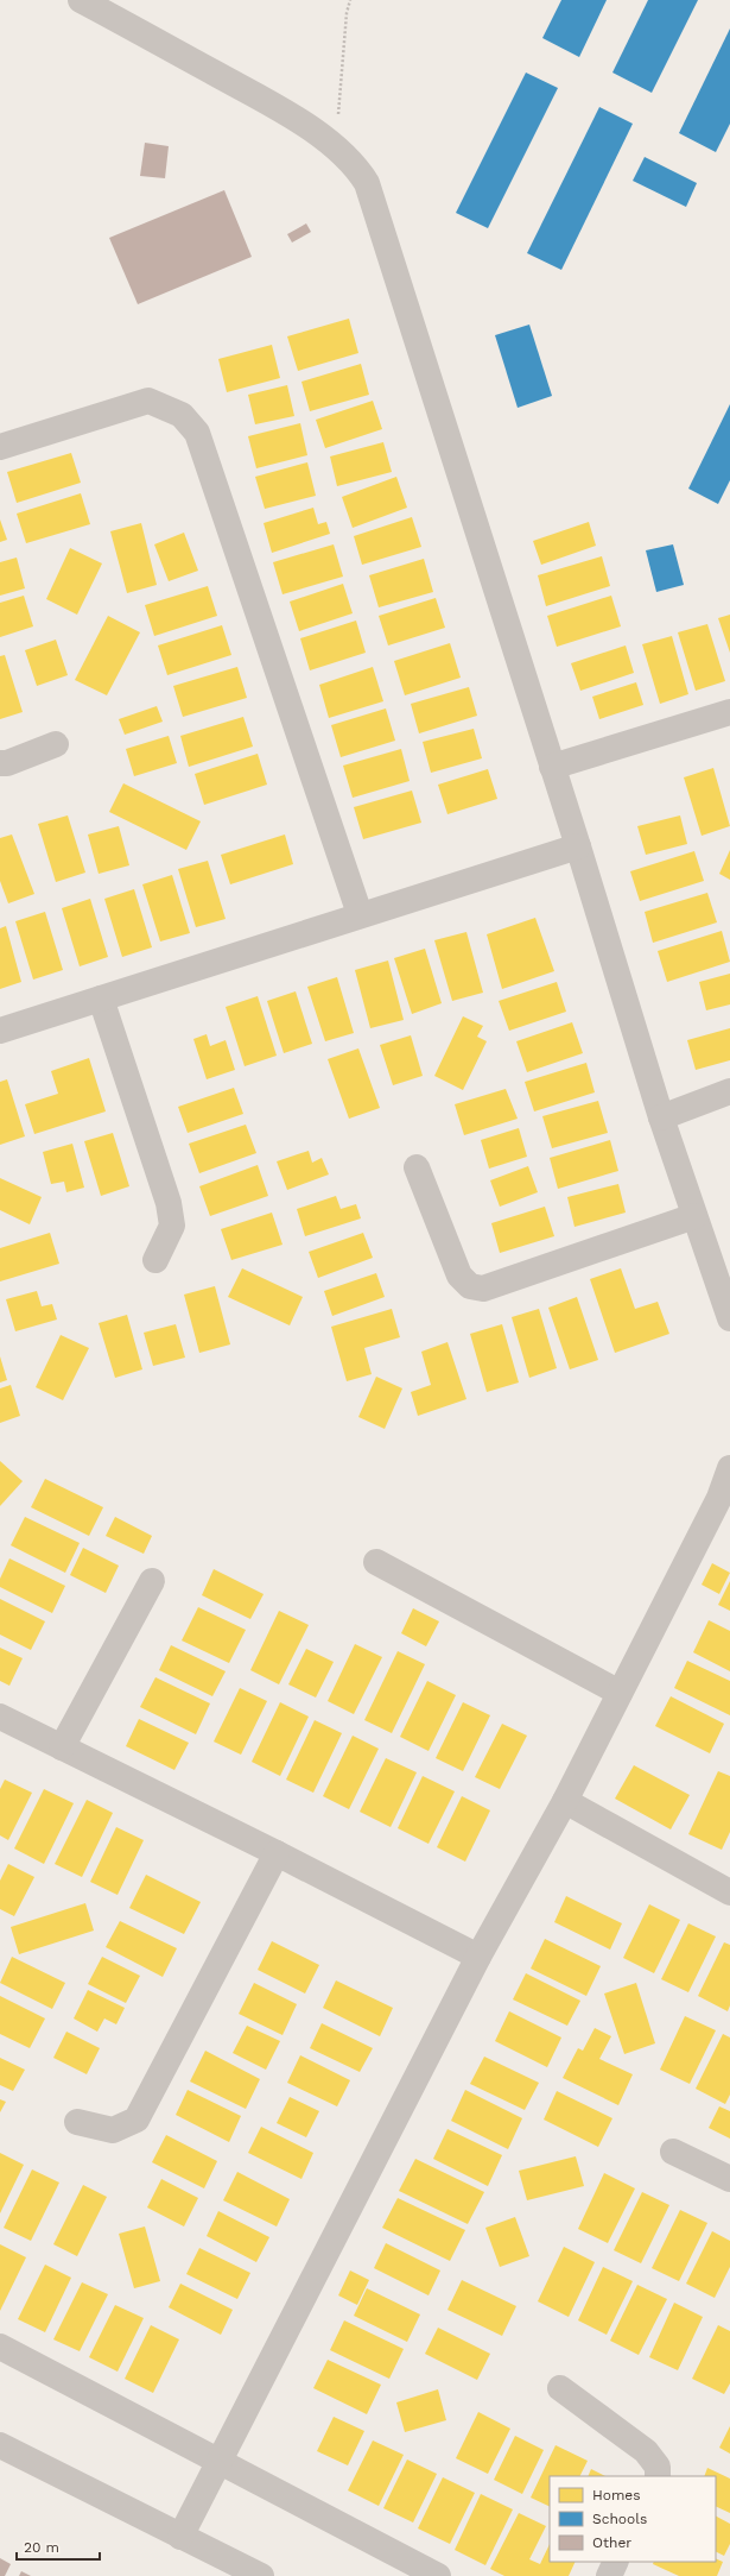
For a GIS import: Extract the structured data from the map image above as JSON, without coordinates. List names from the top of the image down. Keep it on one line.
{"legend":["Homes","Schools","Other"],"scale_bar":"20 m"}
